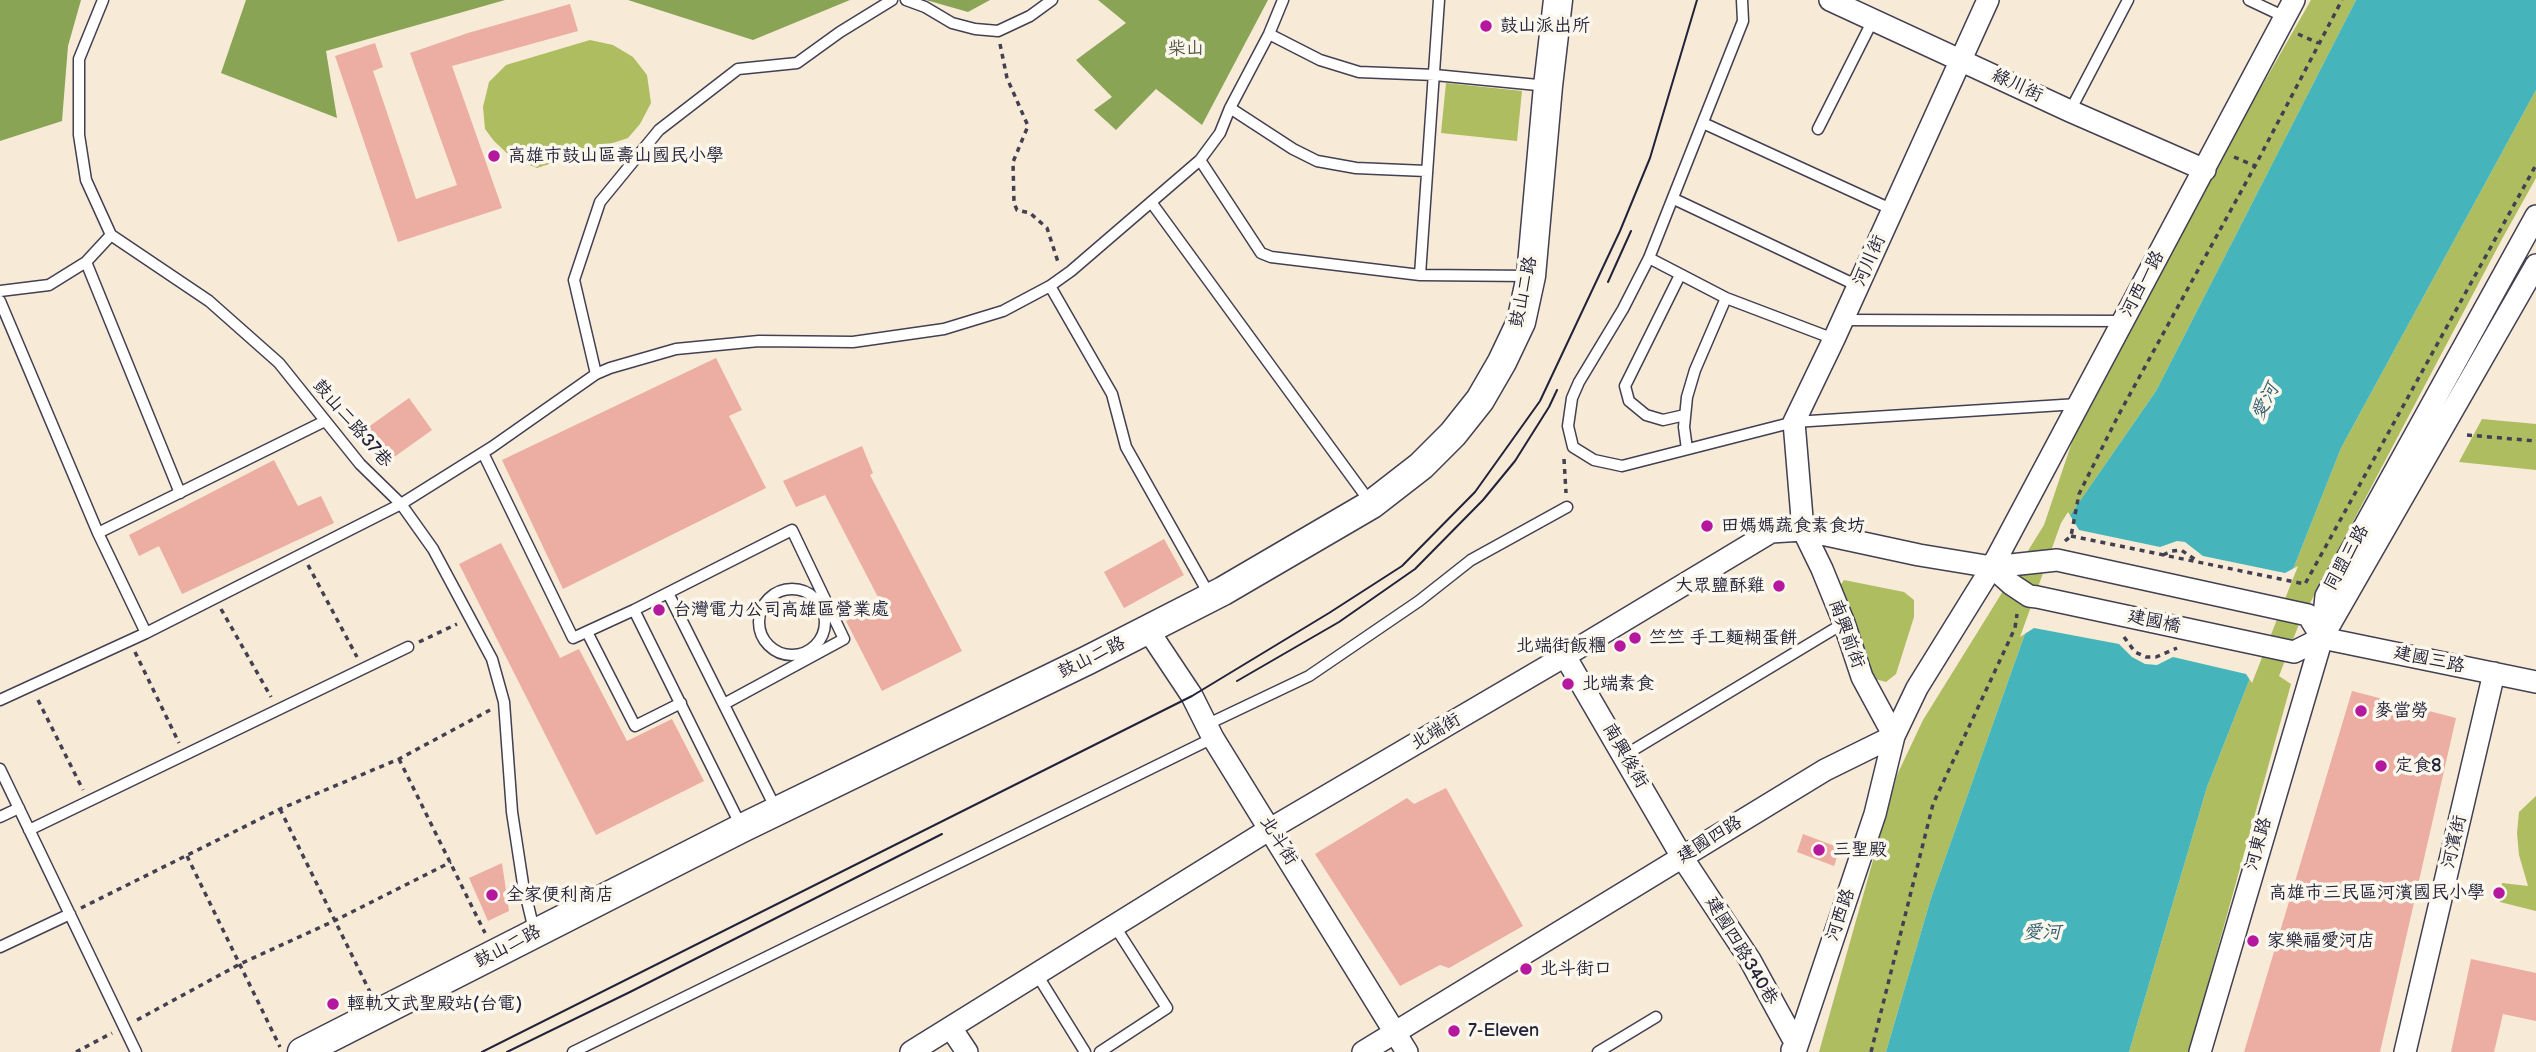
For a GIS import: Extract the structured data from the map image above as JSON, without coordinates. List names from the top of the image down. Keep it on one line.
{"streets":{"street":["綠川街","河川街","河西一路","鼓山二路","同盟三路","建國橋","南興前街","建國三路","北端街","南興後街","建國四路","北斗街","河濱街","河東路","河西路","建國四路340巷"],"lane":["鼓山二路37巷"]},"crossings":[["綠川街","河川街"],["綠川街","河西一路"],["河川街","南興前街"],["河川街","北端街"],["河西一路","北端街"],["鼓山二路","鼓山二路37巷"],["鼓山二路","北斗街"],["同盟三路","建國橋"],["同盟三路","建國三路"],["同盟三路","河東路"],["建國橋","建國三路"],["建國橋","河東路"],["南興前街","北端街"],["南興前街","建國四路"],["南興前街","河西路"],["建國三路","河濱街"],["建國三路","河東路"],["北端街","南興後街"],["北端街","北斗街"],["南興後街","建國四路"],["南興後街","建國四路340巷"],["建國四路","北斗街"],["建國四路","河西路"],["建國四路","建國四路340巷"],["河西路","建國四路340巷"]],"water":["愛河"],"parks":["柴山"],"places":["鼓山派出所","高雄市鼓山區壽山國民小學","田媽媽蔬食素食坊","大眾鹽酥雞","台灣電力公司高雄區營業處","竺竺 手工麵糊蛋餅","北端街飯糰","北端素食","麥當勞","定食8","三聖殿","高雄市三民區河濱國民小學","全家便利商店","家樂福愛河店","北斗街口","輕軌文武聖殿站(台電)","7-Eleven"]}
